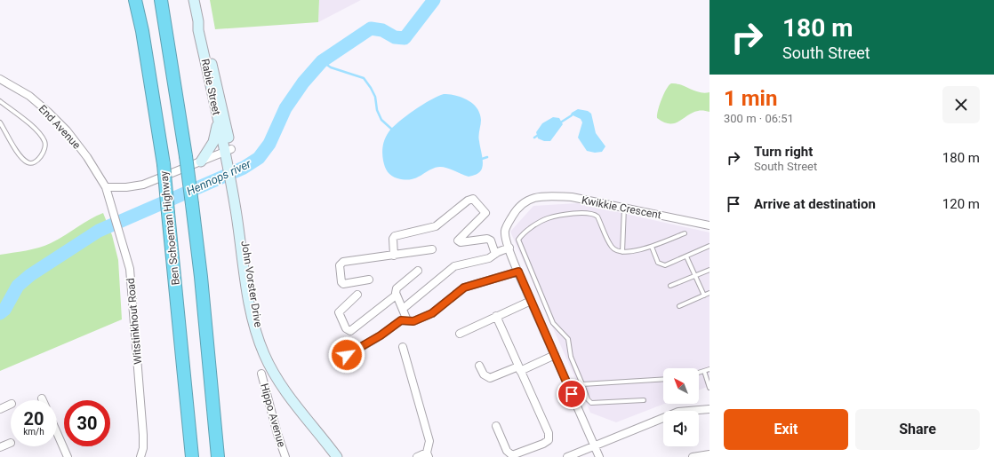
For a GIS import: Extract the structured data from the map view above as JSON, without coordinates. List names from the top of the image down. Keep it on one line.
{"streets":{"highway":["Ben Schoeman Highway"],"main road":["Rabie Street","John Vorster Drive"],"street":["End Avenue","Kwikkie Crescent","Witstinkhout Road","Hippo Avenue"]},"crossings":[["Rabie Street","John Vorster Drive"],["End Avenue","Witstinkhout Road"]],"water":["Hennops river"],"north":"top left","page":{"turn":["180 m","South Street"],"heading":["1 min","300 m · 06:51"],"list":[{"name":"Turn right","note":"South Street","value":"180 m"},{"name":"Arrive at destination","value":"120 m"}],"speed":"20 km/h","limit":"30","buttons":["Exit","Share"]}}
